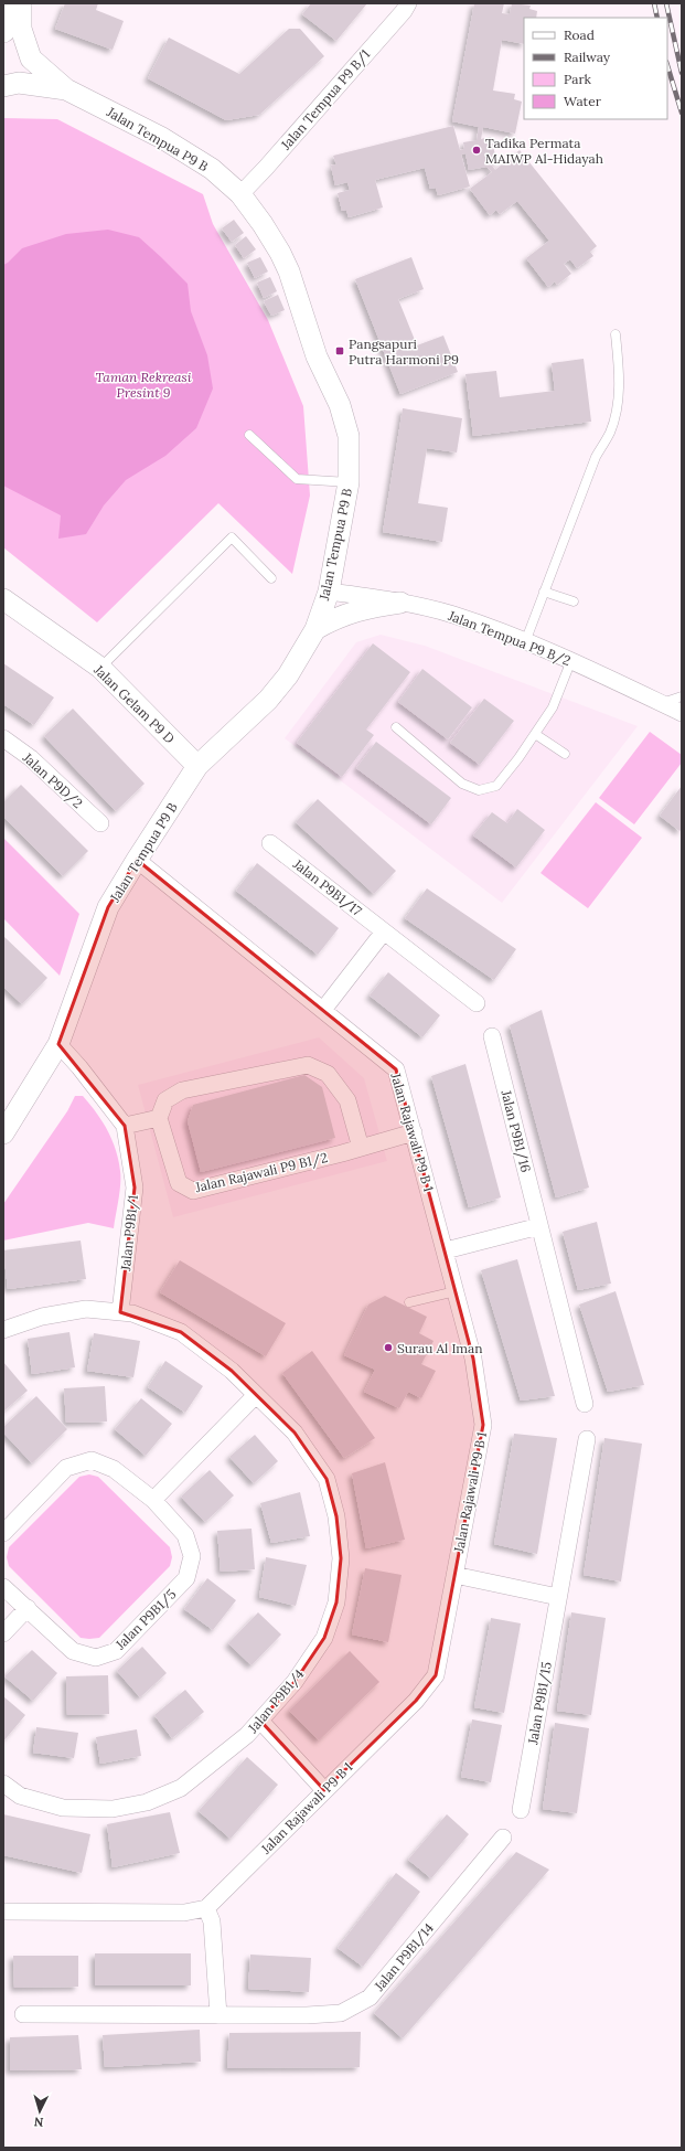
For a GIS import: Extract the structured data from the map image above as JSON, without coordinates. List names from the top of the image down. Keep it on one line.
{"streets":{"street":["Jalan Tempua P9 B/1","Jalan Tempua P9 B","Jalan Tempua P9 B/2","Jalan Gelam P9 D","Jalan P9D/2","Jalan P9B1/17","Jalan P9B1/16","Jalan Rajawali P9 B 1","Jalan Rajawali P9 B1/2","Jalan P9B1/1","Jalan P9B1/5","Jalan P9B1/4","Jalan P9B1/15","Jalan P9B1/14"]},"crossings":[["Jalan Tempua P9 B/1","Jalan Tempua P9 B"],["Jalan Tempua P9 B","Jalan Tempua P9 B/2"],["Jalan Tempua P9 B","Jalan Gelam P9 D"],["Jalan Tempua P9 B","Jalan Rajawali P9 B 1"],["Jalan Tempua P9 B","Jalan P9B1/1"],["Jalan Rajawali P9 B 1","Jalan Rajawali P9 B1/2"],["Jalan P9B1/1","Jalan P9B1/4"]],"parks":["Taman Rekreasi Presint 9"],"places":{"other":["Tadika Permata MAIWP Al-Hidayah","Surau Al Iman"],"transit":["Pangsapuri Putra Harmoni P9"]},"legend":["Road","Railway","Park","Water"],"north":"bottom"}
